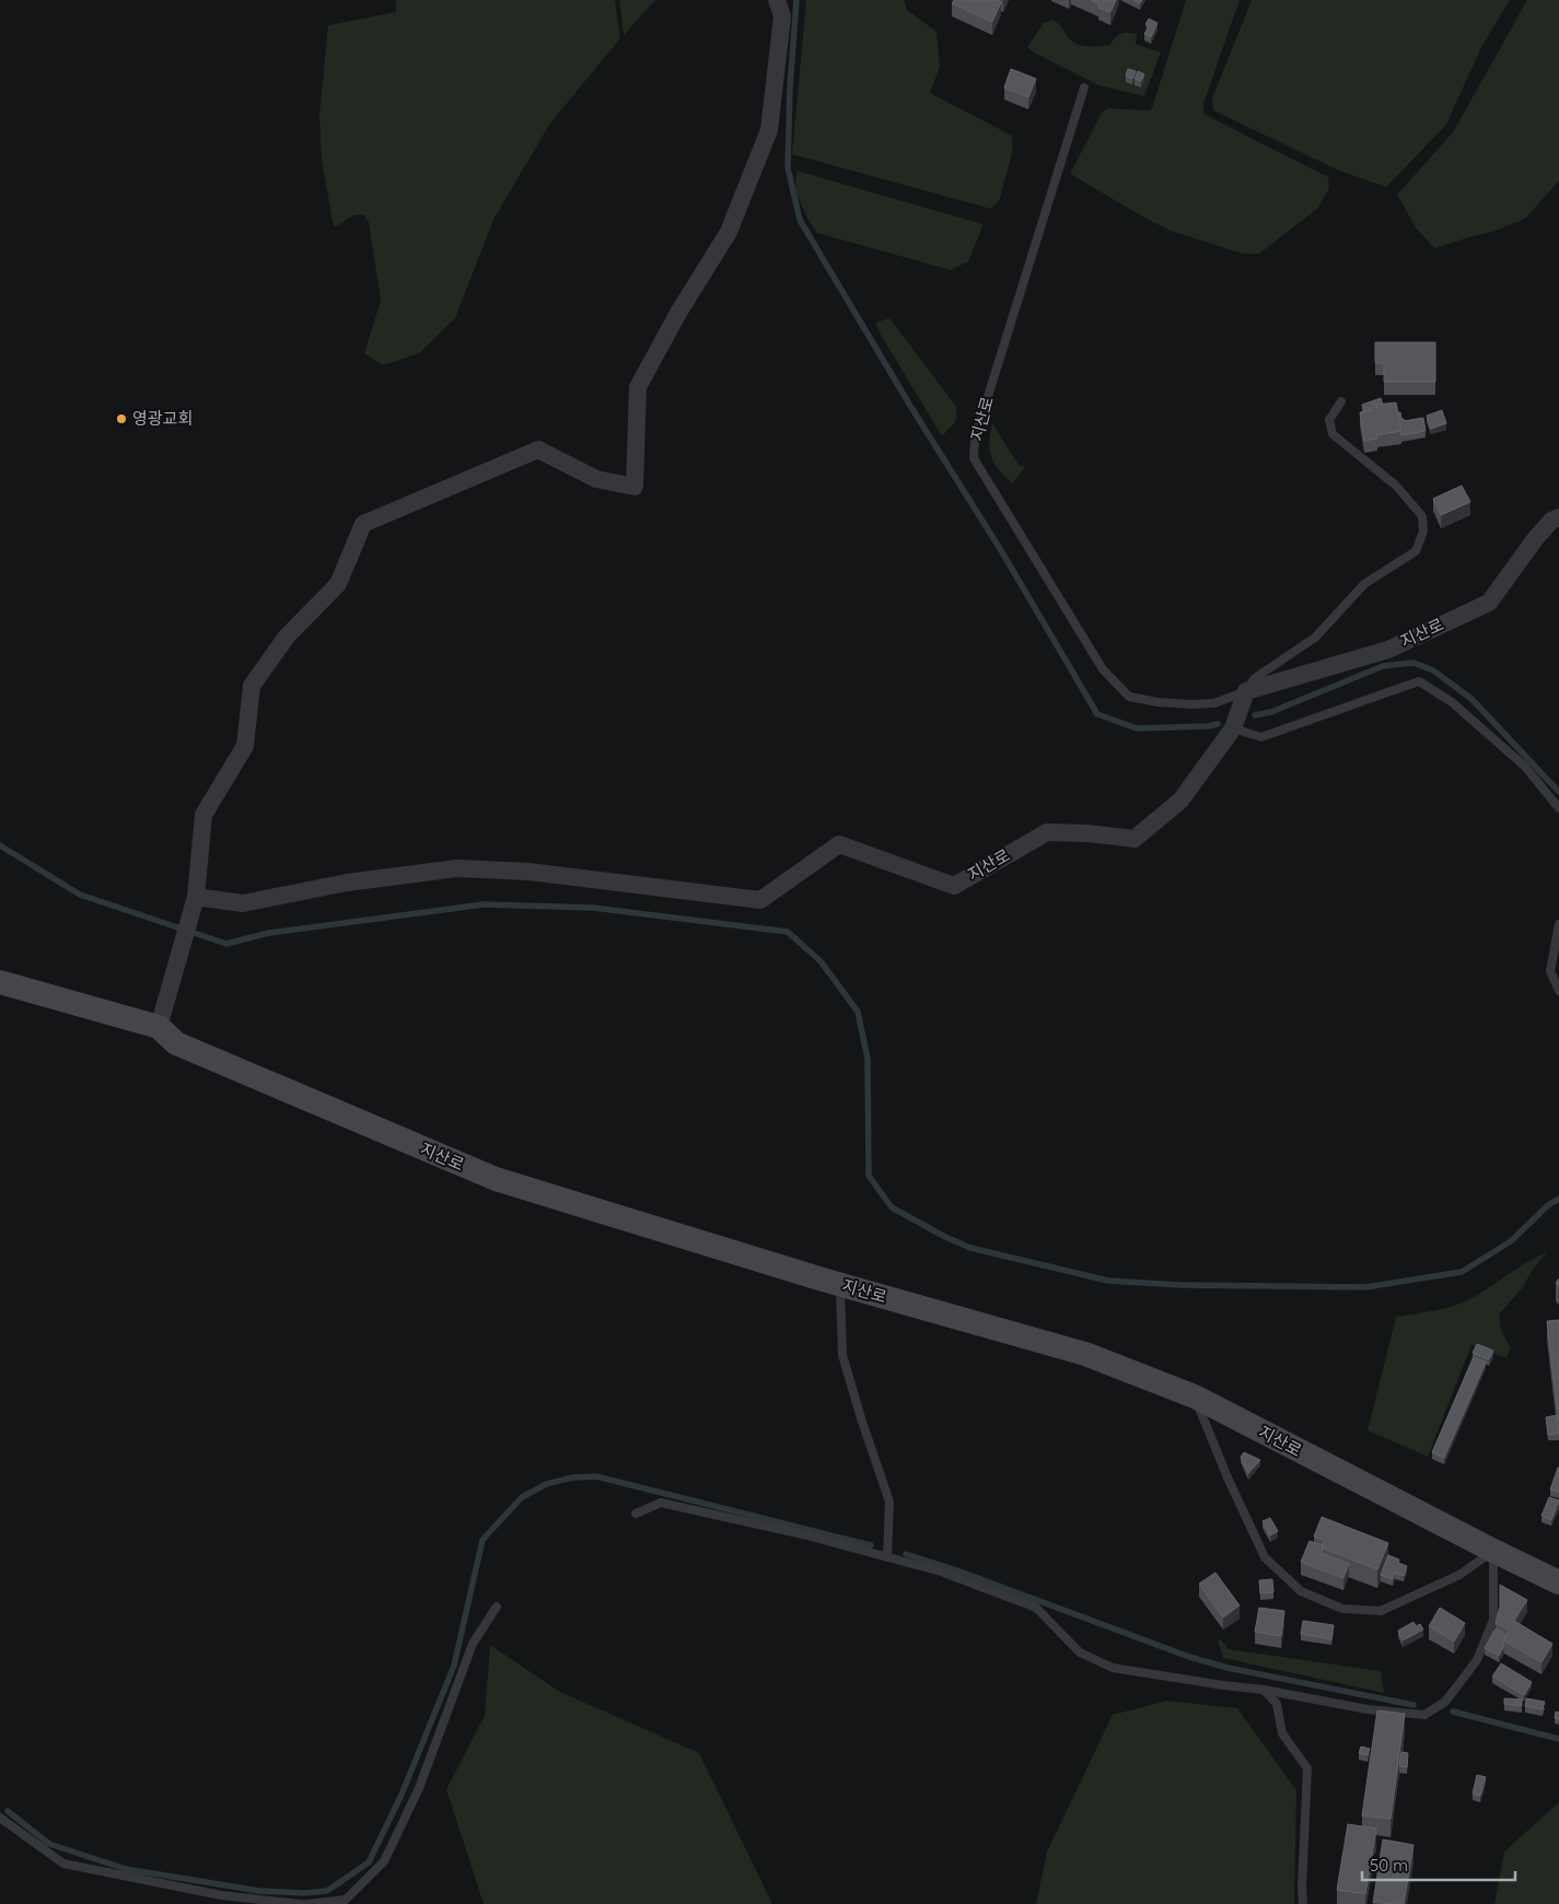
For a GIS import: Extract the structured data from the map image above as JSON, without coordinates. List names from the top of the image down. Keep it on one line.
{"streets":{"main road":["지산로"]},"places":["영광교회"],"scale_bar":"50 m"}
